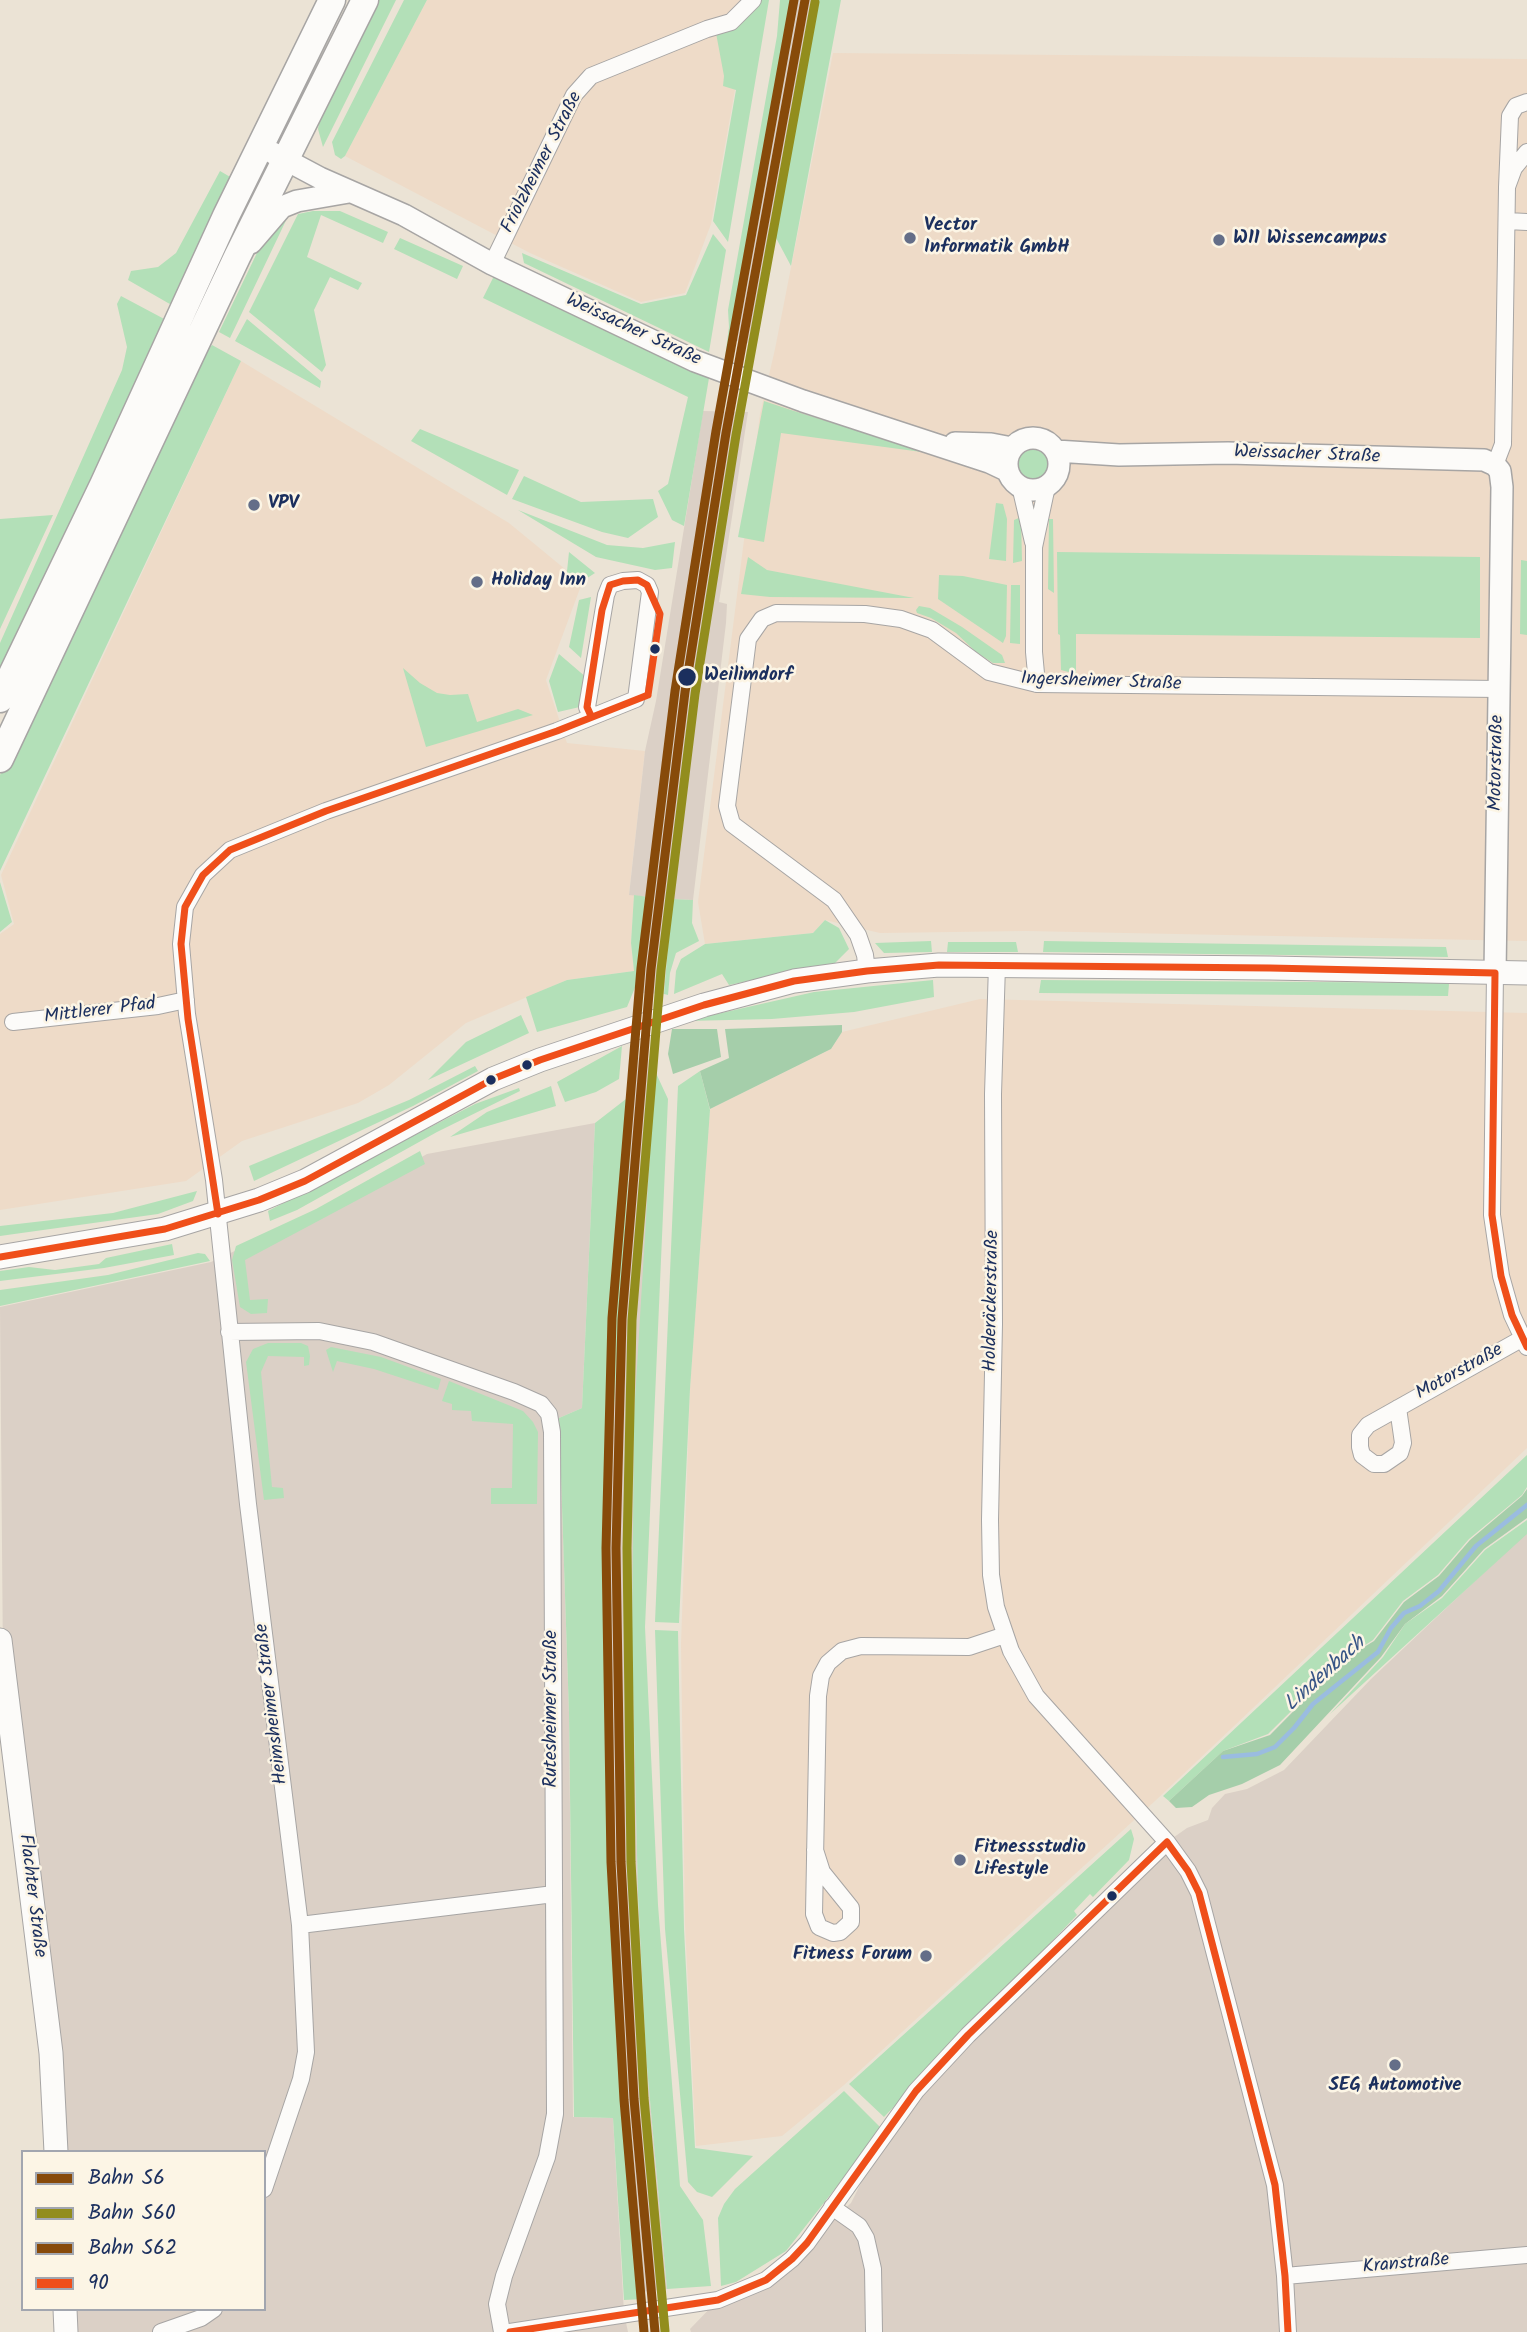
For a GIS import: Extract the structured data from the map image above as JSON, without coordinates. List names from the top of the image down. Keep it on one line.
{"streets":{"main road":["Flachter Straße"],"street":["Friolzheimer Straße","Weissacher Straße","Ingersheimer Straße","Motorstraße","Mittlerer Pfad","Holderäckerstraße","Heimsheimer Straße","Rutesheimer Straße","Kranstraße"]},"crossings":[["Friolzheimer Straße","Weissacher Straße"],["Weissacher Straße","Motorstraße"],["Ingersheimer Straße","Motorstraße"],["Heimsheimer Straße","Rutesheimer Straße"]],"water":["Lindenbach"],"places":["Vector Informatik GmbH","W11 Wissencampus","VPV","Holiday Inn","Weilimdorf","Fitnessstudio Lifestyle","Fitness Forum","SEG Automotive"],"lines":["rail line S6","rail line S62","rail line S60","transit line 90"],"legend":["Bahn S6","Bahn S60","Bahn S62","90"]}
